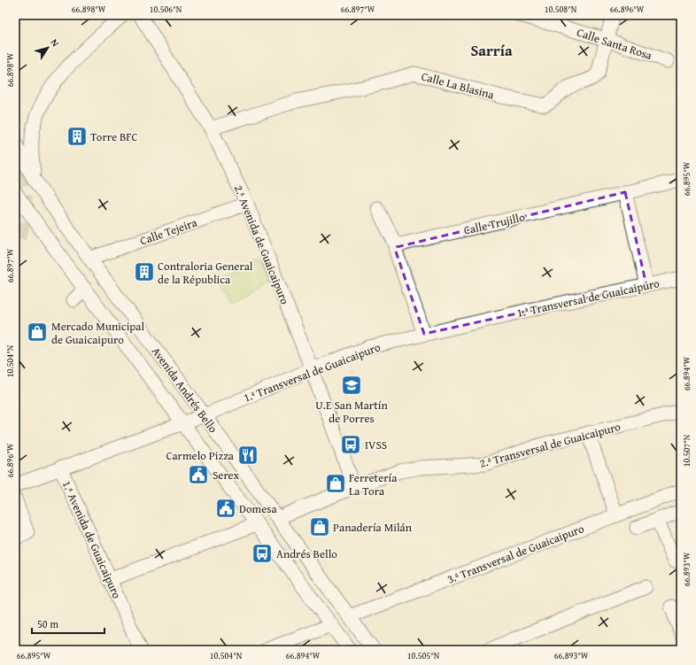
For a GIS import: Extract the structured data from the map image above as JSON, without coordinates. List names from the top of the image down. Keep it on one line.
{"streets":{"street":["Calle Santa Rosa","Calle La Blasina","Calle Trujillo","Calle Tejeira","2.ª Avenida de Guaicaipuro","1.ª Transversal de Guaicaipuro","Avenida Andrés Bello","2.ª Transversal de Guaicaipuro","1.ª Avenida de Guaicaipuro","3.ª Transversal de Guaicaipuro"]},"crossings":[["Calle Santa Rosa","Calle La Blasina"],["Calle La Blasina","2.ª Avenida de Guaicaipuro"],["Calle Tejeira","2.ª Avenida de Guaicaipuro"],["Calle Tejeira","Avenida Andrés Bello"],["2.ª Avenida de Guaicaipuro","1.ª Transversal de Guaicaipuro"],["2.ª Avenida de Guaicaipuro","2.ª Transversal de Guaicaipuro"],["1.ª Transversal de Guaicaipuro","Avenida Andrés Bello"],["1.ª Transversal de Guaicaipuro","1.ª Avenida de Guaicaipuro"],["Avenida Andrés Bello","2.ª Transversal de Guaicaipuro"],["Avenida Andrés Bello","3.ª Transversal de Guaicaipuro"]],"districts":["Sarría"],"places":{"building":["Torre BFC","Contraloria General de la Républica"],"shop":["Mercado Municipal de Guaicaipuro","Ferretería La Tora","Panadería Milán"],"school or university":["U.E San Martín de Porres"],"bus stop":["IVSS","Andrés Bello"],"restaurant":["Carmelo Pizza"],"public building":["Serex","Domesa"]},"scale_bar":"50 m","north":"top right","coordinates":["66.898°W","10.506°N","66.897°W","10.508°N","66.896°W","66.895°W","10.504°N","66.894°W","10.507°N","66.893°W","10.505°N"]}
